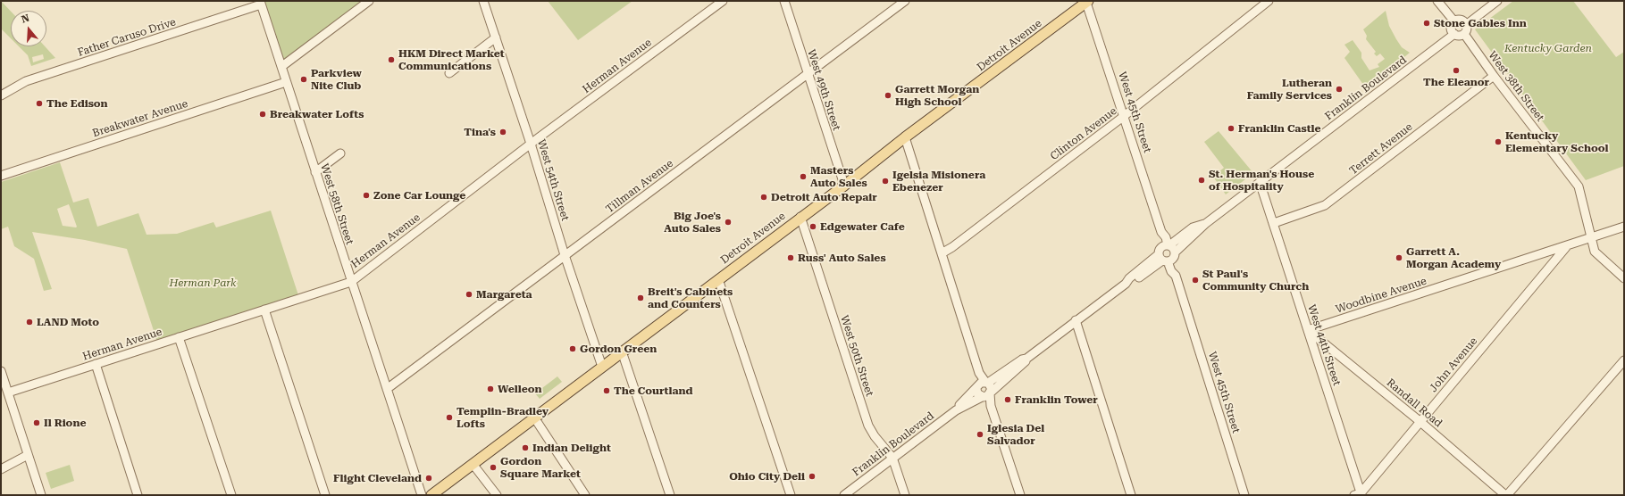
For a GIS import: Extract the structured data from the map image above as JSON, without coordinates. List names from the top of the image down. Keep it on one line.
{"streets":{"main road":["Detroit Avenue"],"street":["Father Caruso Drive","Herman Avenue","West 38th Street","Franklin Boulevard","West 49th Street","West 45th Street","Breakwater Avenue","Clinton Avenue","Terrett Avenue","West 54th Street","Tillman Avenue","West 58th Street","Woodbine Avenue","West 44th Street","West 50th Street","John Avenue","Randall Road"]},"crossings":[["Father Caruso Drive","West 58th Street"],["Detroit Avenue","West 49th Street"],["Detroit Avenue","West 45th Street"],["Detroit Avenue","West 54th Street"],["Detroit Avenue","West 50th Street"],["Herman Avenue","West 54th Street"],["Herman Avenue","West 58th Street"],["West 38th Street","Franklin Boulevard"],["West 38th Street","Terrett Avenue"],["West 38th Street","Woodbine Avenue"],["Franklin Boulevard","West 45th Street"],["Franklin Boulevard","West 44th Street"],["Franklin Boulevard","West 50th Street"],["West 49th Street","Tillman Avenue"],["West 45th Street","Clinton Avenue"],["Breakwater Avenue","West 58th Street"],["Terrett Avenue","West 44th Street"],["West 54th Street","Tillman Avenue"],["Tillman Avenue","West 58th Street"],["Woodbine Avenue","West 44th Street"],["Woodbine Avenue","John Avenue"],["Woodbine Avenue","Randall Road"],["West 44th Street","John Avenue"],["West 44th Street","Randall Road"],["John Avenue","Randall Road"]],"parks":["Kentucky Garden","Herman Park"],"places":["Stone Gables Inn","HKM Direct Market Communications","The Eleanor","Parkview Nite Club","Lutheran Family Services","Garrett Morgan High School","The Edison","Breakwater Lofts","Franklin Castle","Tina's","Kentucky Elementary School","Masters Auto Sales","St. Herman's House of Hospitality","Igelsia Misionera Ebenezer","Zone Car Lounge","Detroit Auto Repair","Big Joe's Auto Sales","Edgewater Cafe","Russ' Auto Sales","Garrett A. Morgan Academy","St Paul's Community Church","Margareta","Breit's Cabinets and Counters","LAND Moto","Gordon Green","Welleon","The Courtland","Franklin Tower","Templin-Bradley Lofts","Il Rione","Iglesia Del Salvador","Indian Delight","Gordon Square Market","Ohio City Deli","Flight Cleveland"],"north":"top"}
